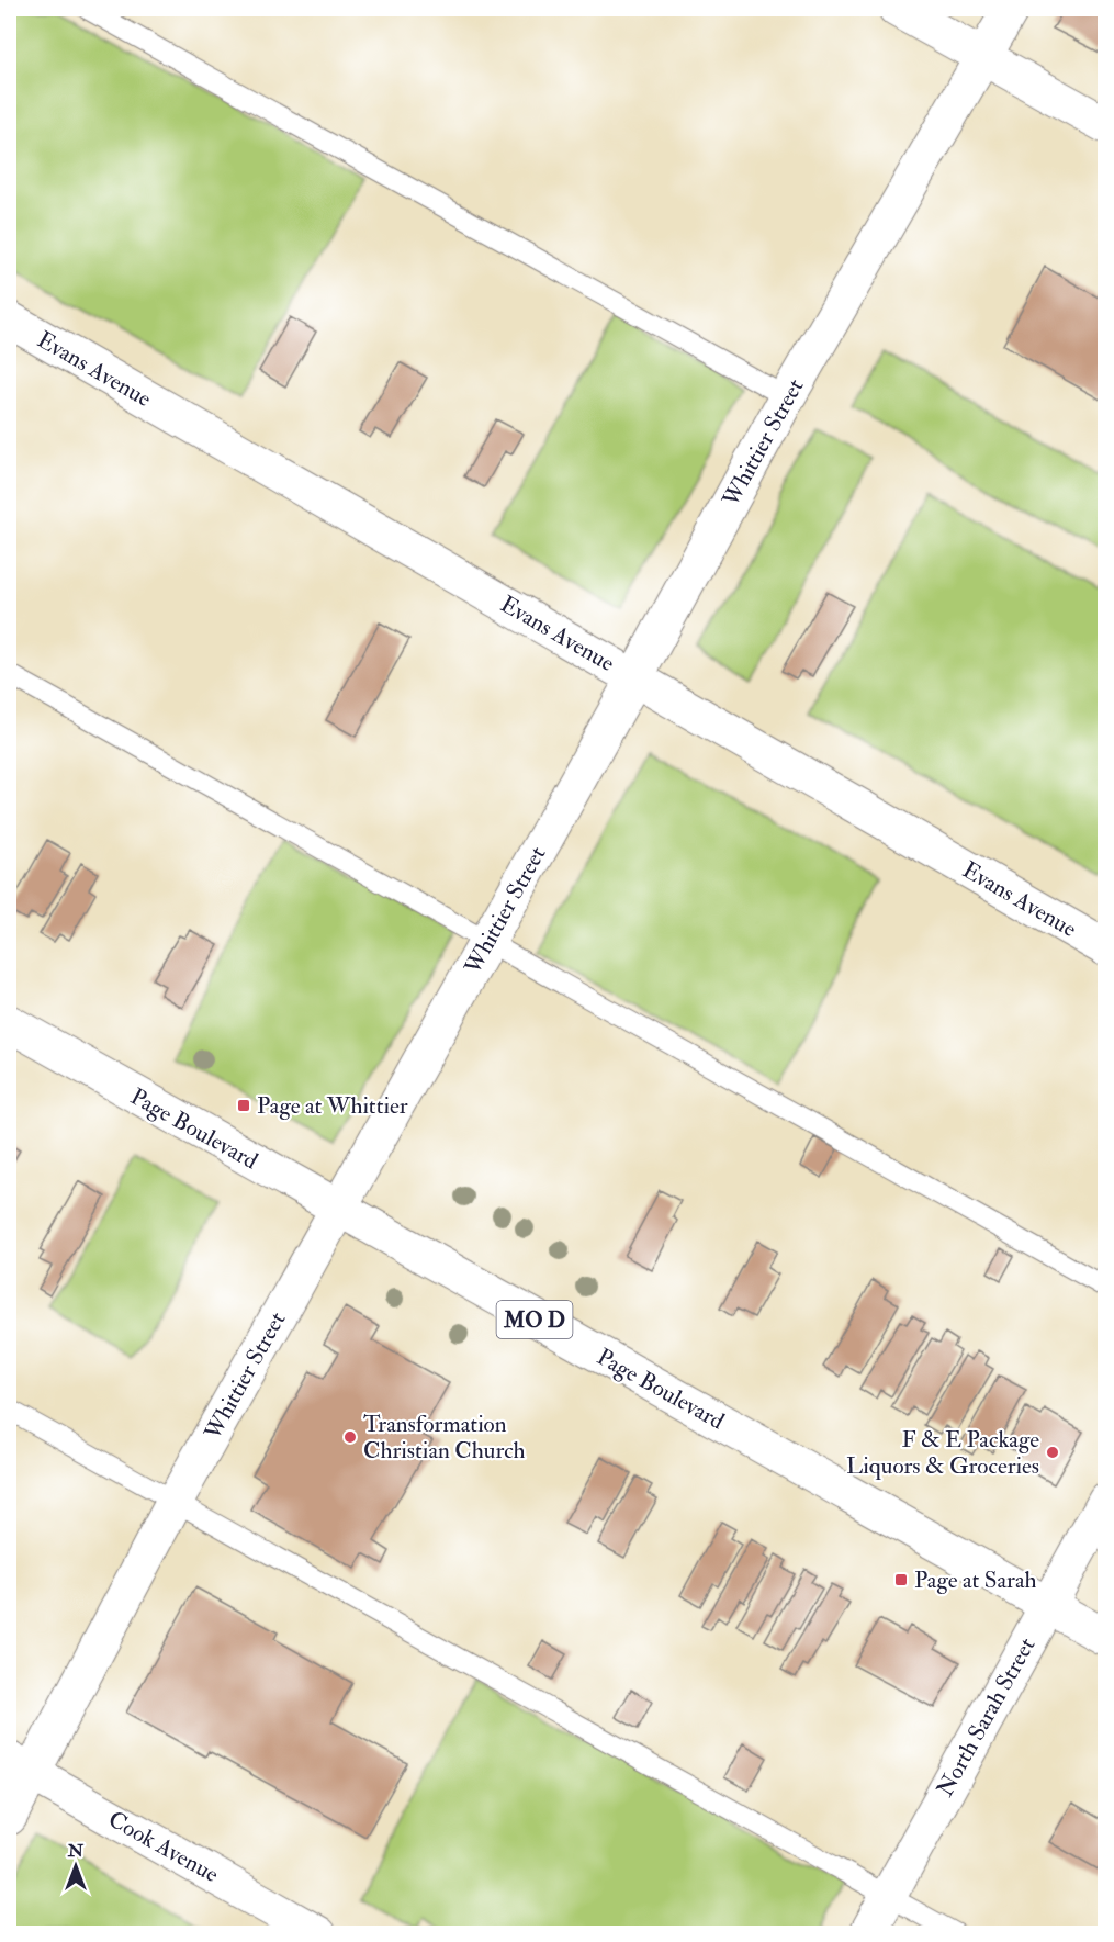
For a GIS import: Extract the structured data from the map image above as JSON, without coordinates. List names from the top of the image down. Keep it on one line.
{"streets":{"street":["Evans Avenue","Whittier Street","Page Boulevard","MO D","North Sarah Street","Cook Avenue"]},"crossings":[["Evans Avenue","Whittier Street"],["Whittier Street","Page Boulevard"],["Whittier Street","Cook Avenue"],["Page Boulevard","North Sarah Street"]],"places":{"transit":["Page at Whittier","Page at Sarah"],"other":["Transformation Christian Church","F & E Package Liquors & Groceries"]},"north":"top"}
